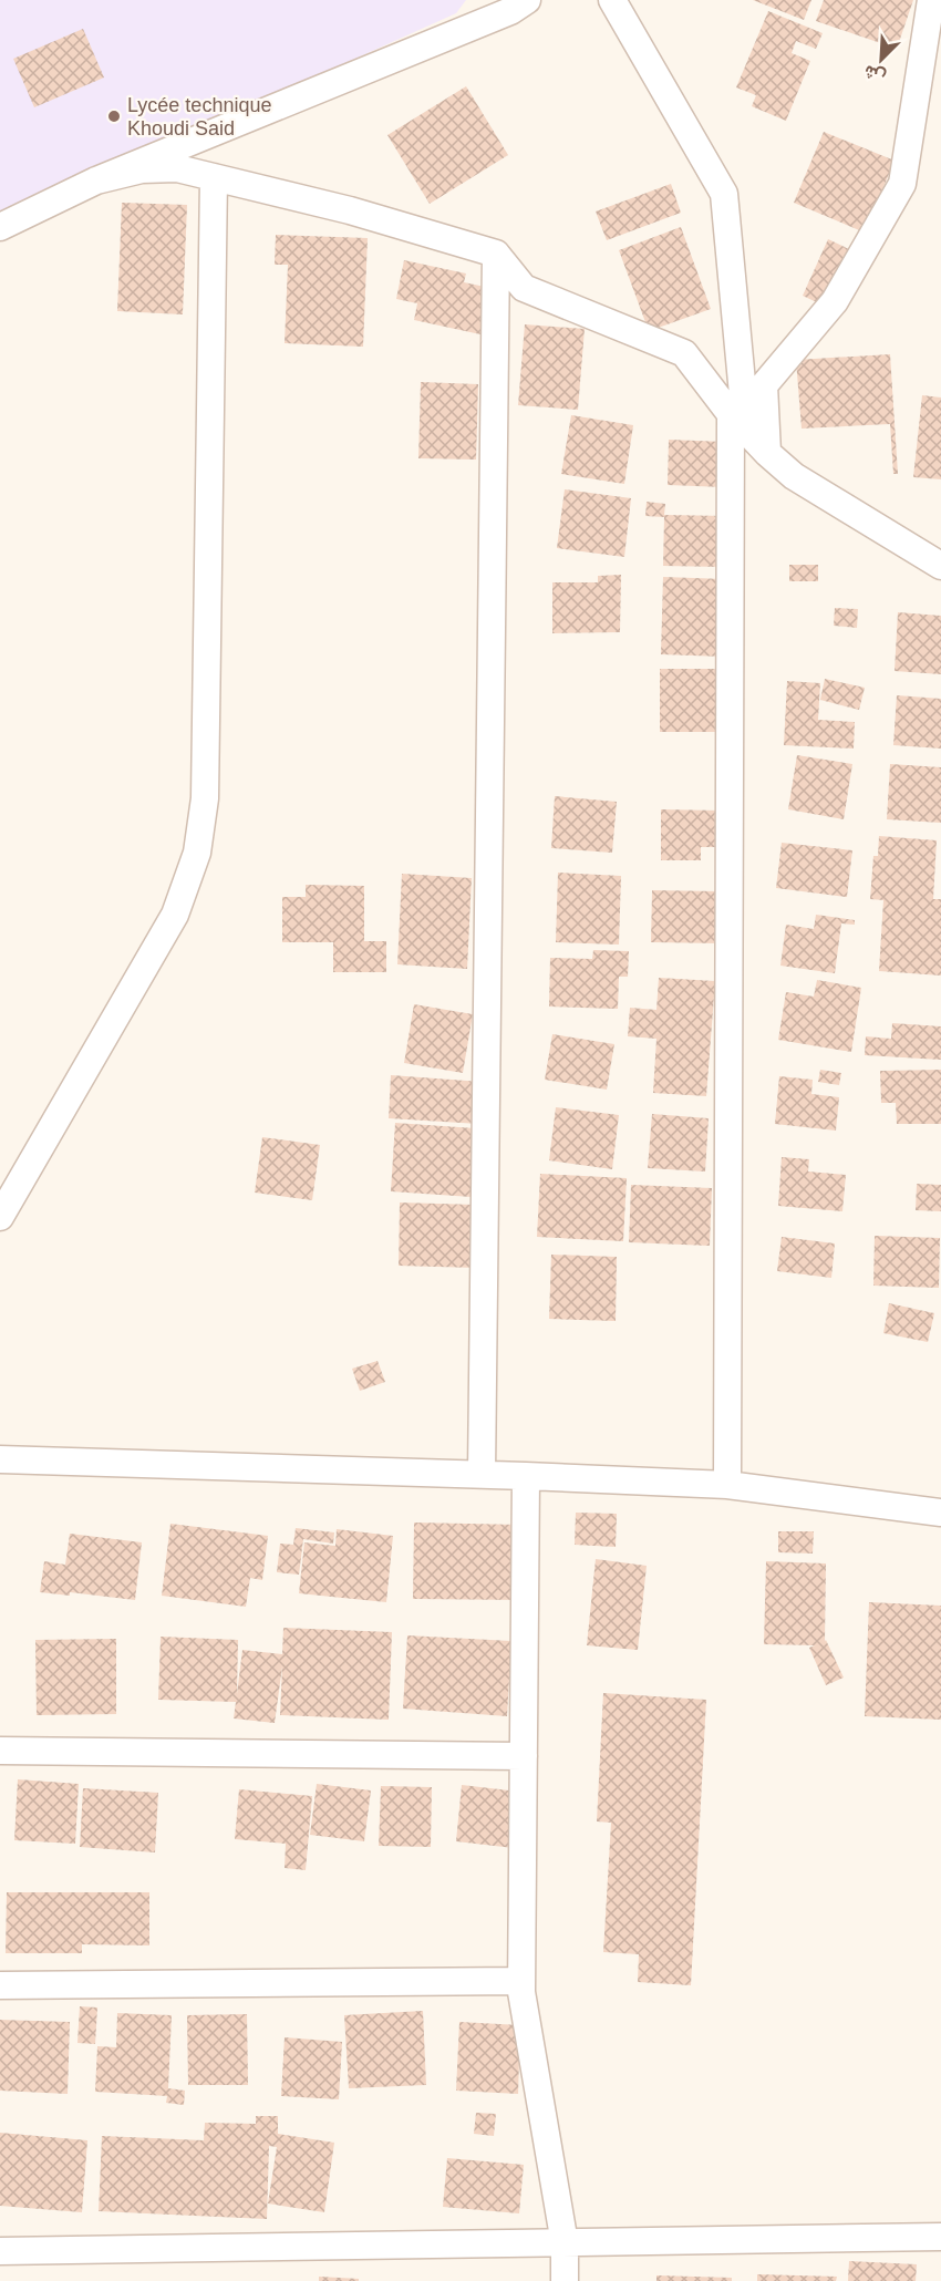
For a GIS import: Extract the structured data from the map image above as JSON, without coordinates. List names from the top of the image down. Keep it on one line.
{"places":["Lycée technique Khoudi Said"],"north":"bottom left"}
